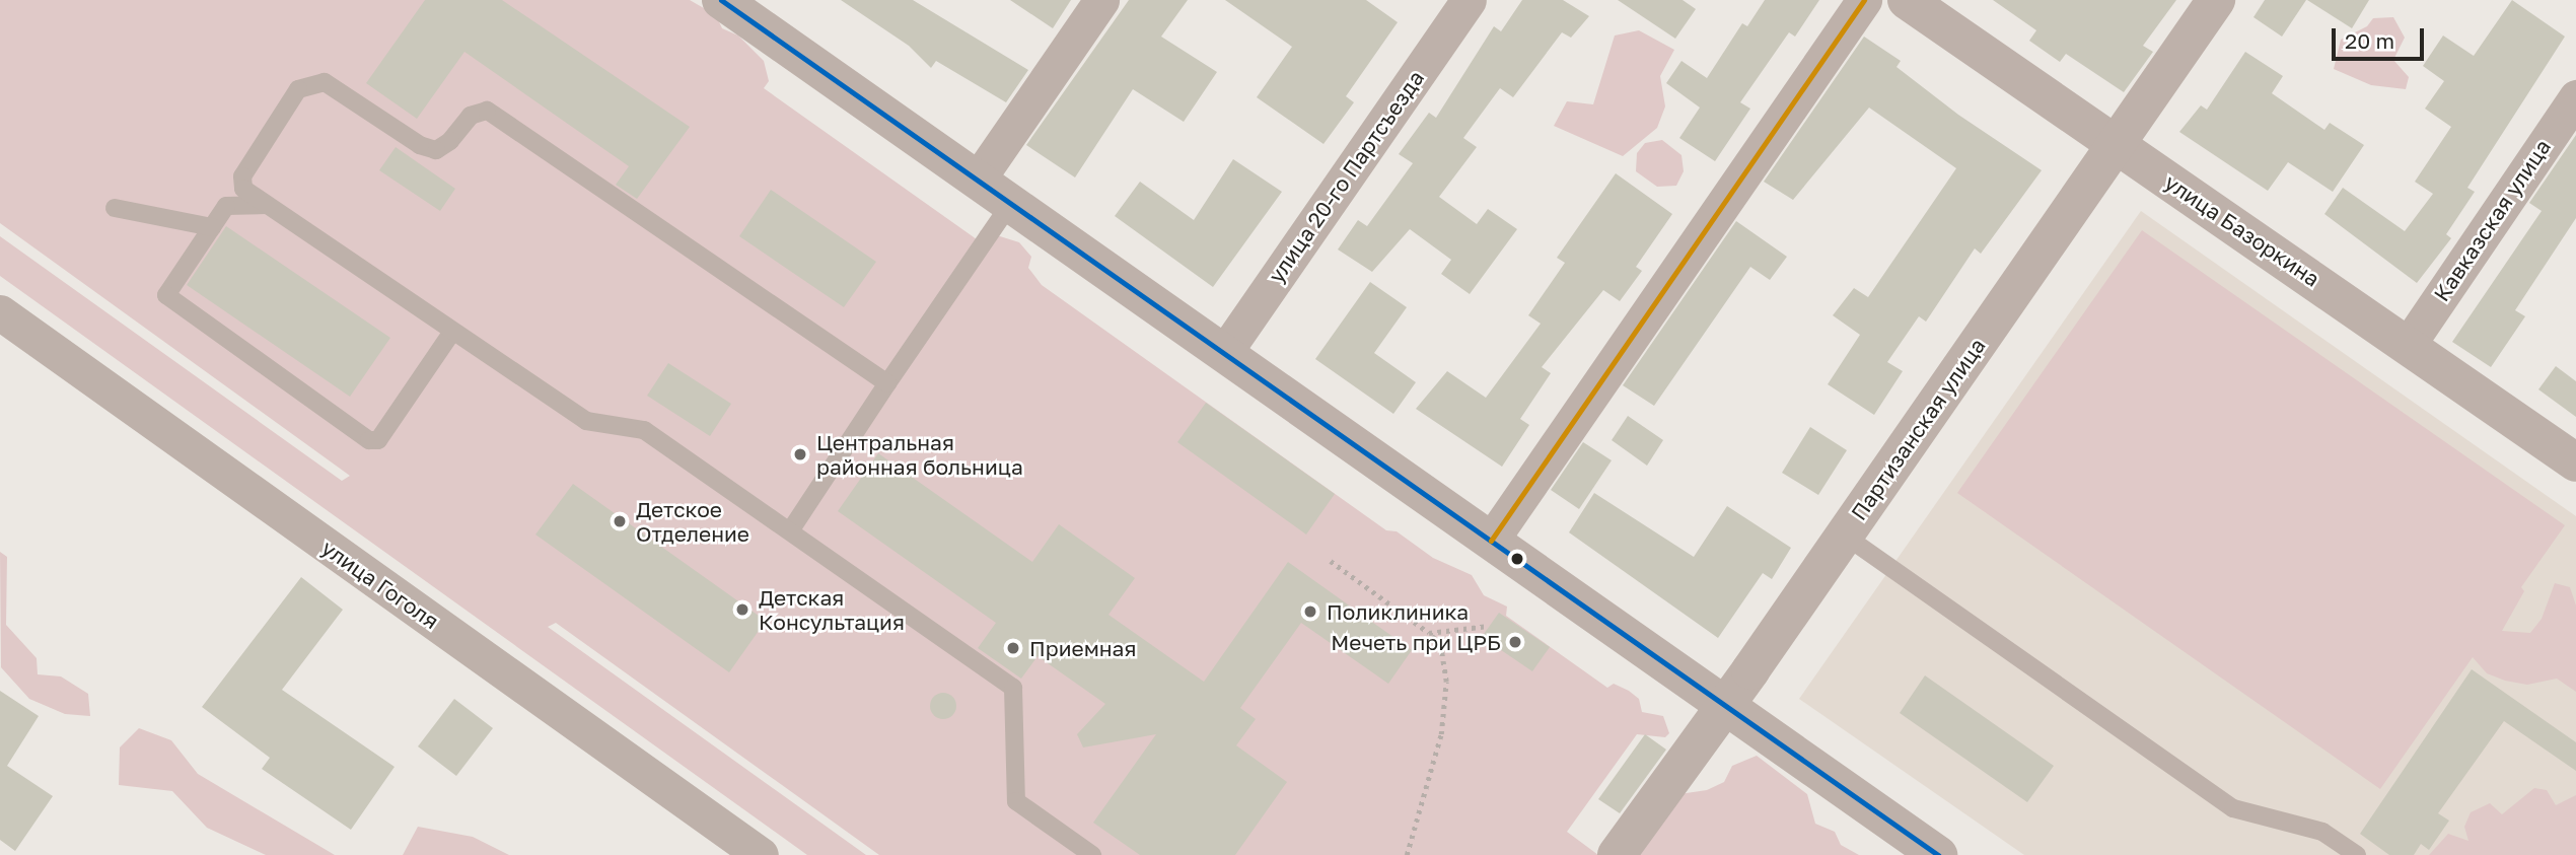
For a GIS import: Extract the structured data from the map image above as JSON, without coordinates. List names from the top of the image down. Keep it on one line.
{"streets":{"street":["улица 20-го Партсъезда","Кавказская улица","улица Базоркина","Партизанская улица","улица Гоголя"]},"crossings":[["Кавказская улица","улица Базоркина"],["улица Базоркина","Партизанская улица"]],"places":["Центральная районная больница","Детское Отделение","Детская Консультация","Поликлиника","Мечеть при ЦРБ","Приемная"],"scale_bar":"20 m"}
